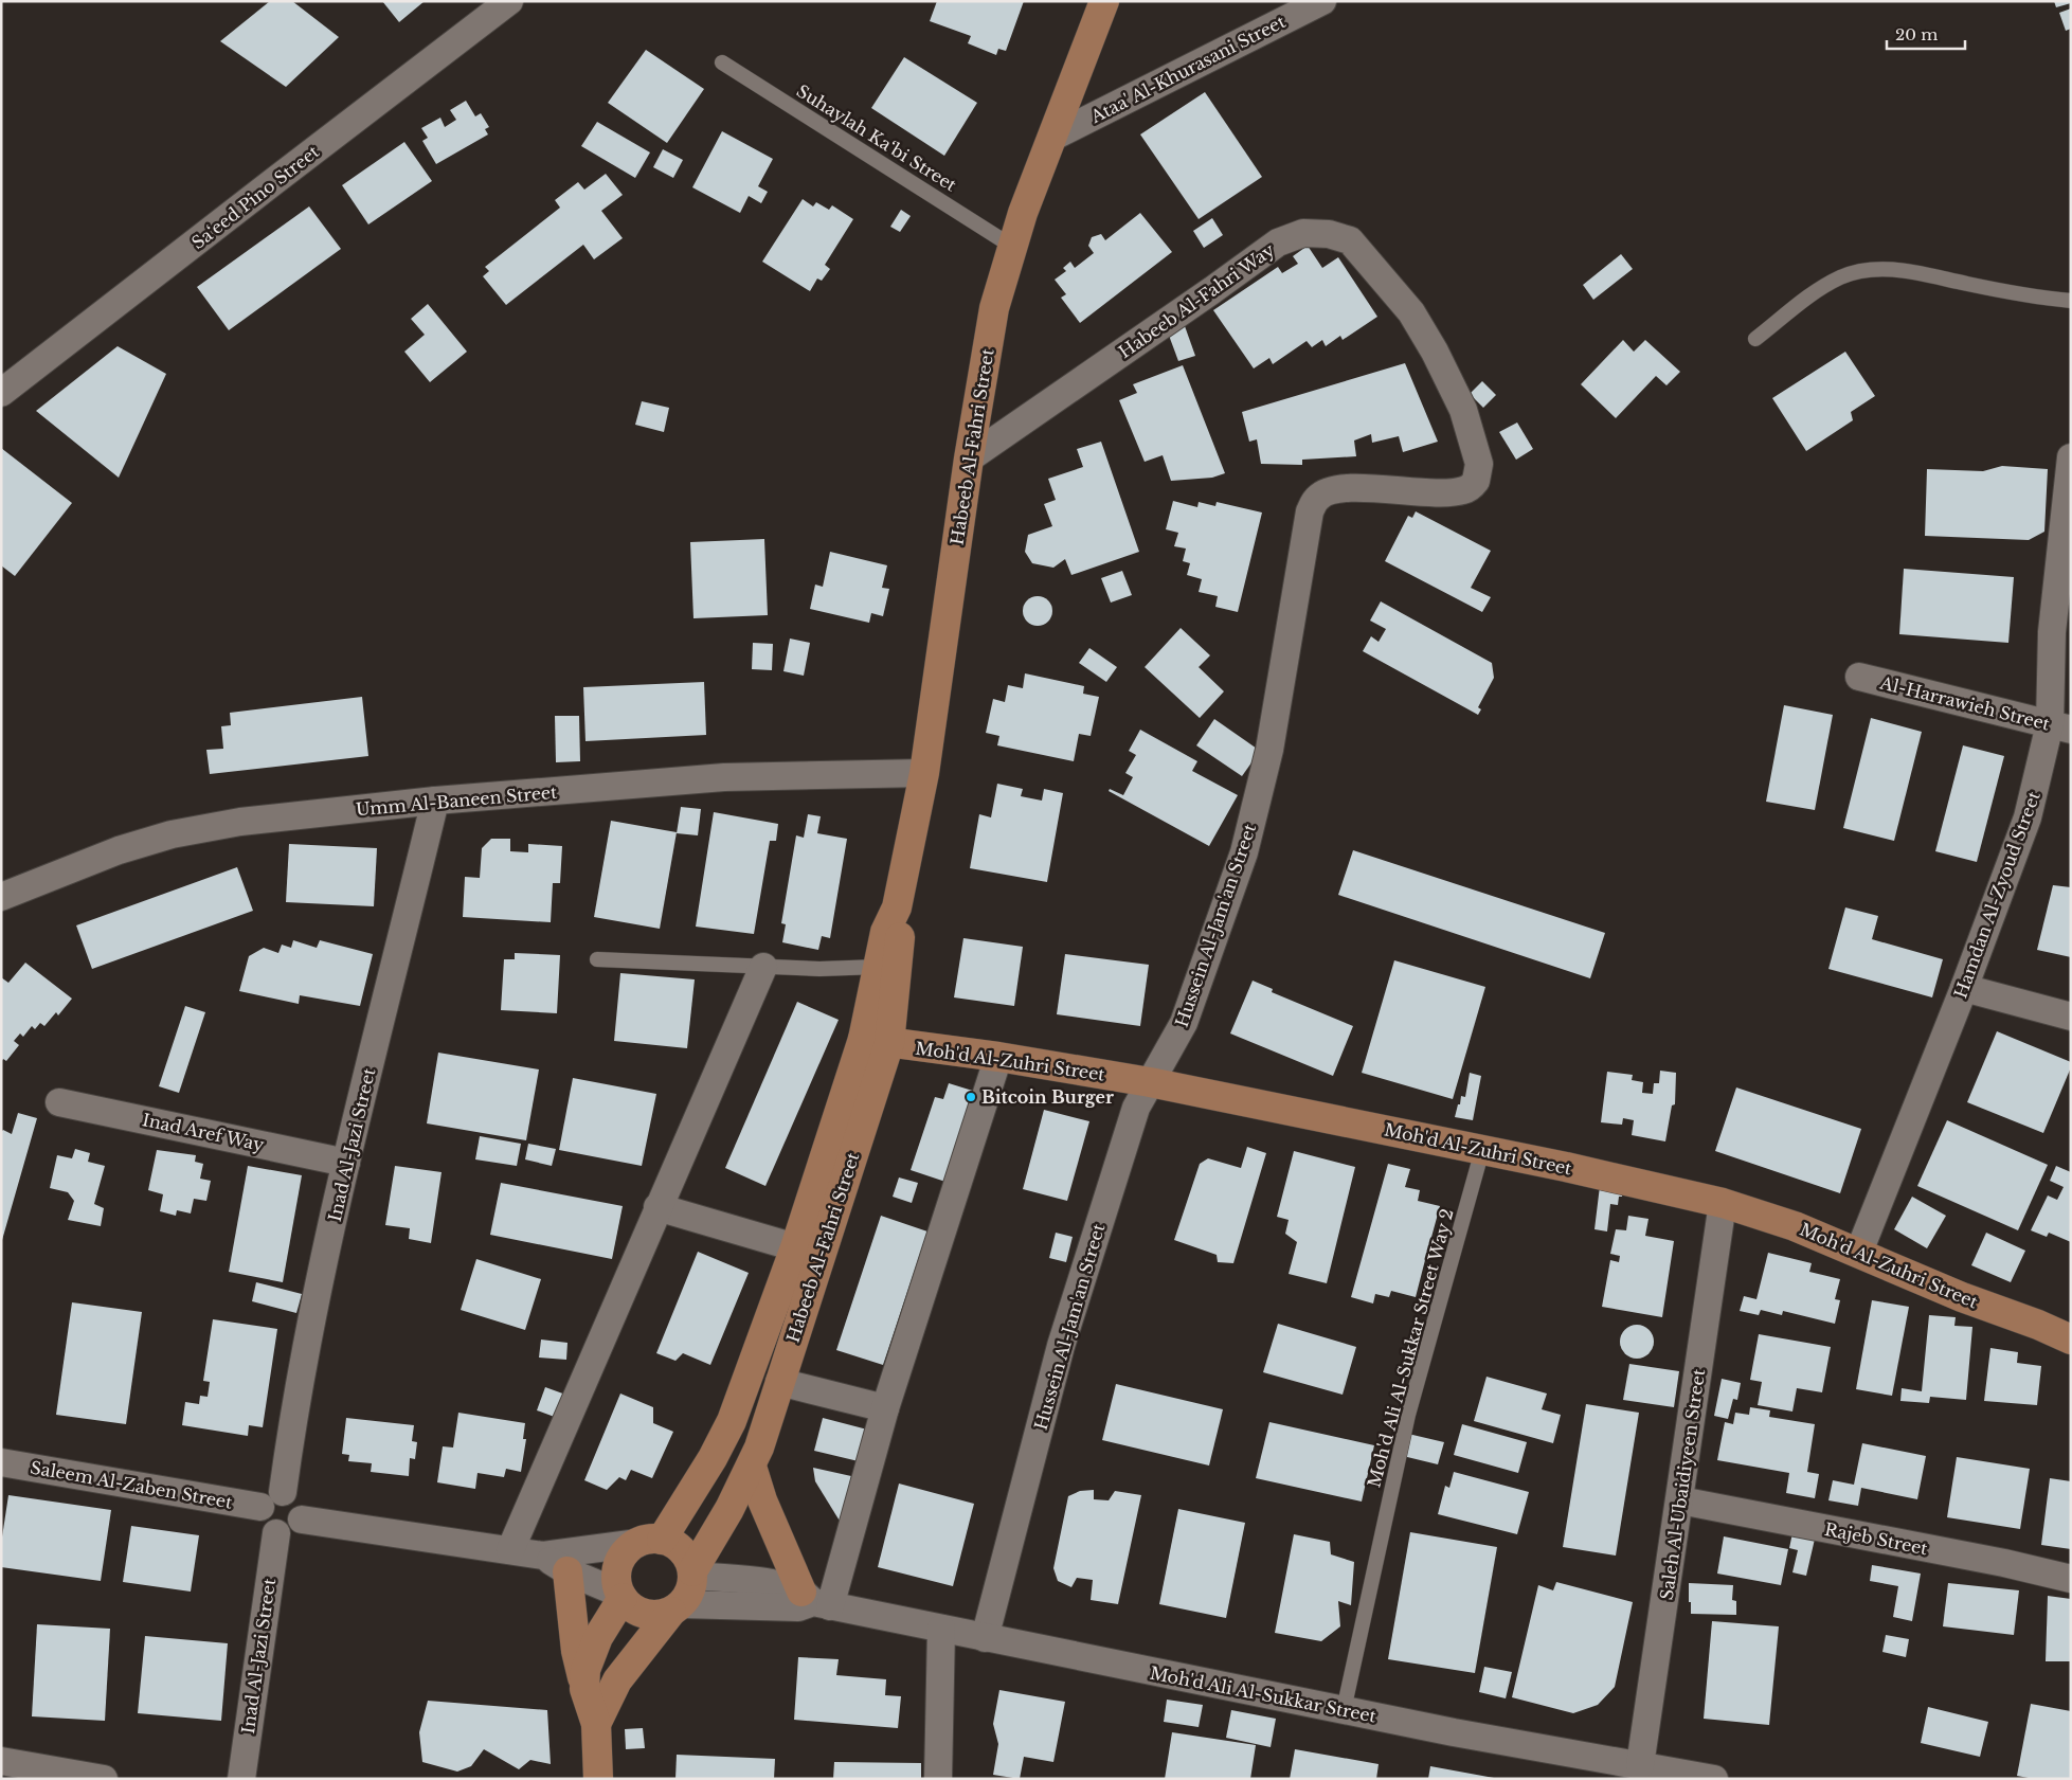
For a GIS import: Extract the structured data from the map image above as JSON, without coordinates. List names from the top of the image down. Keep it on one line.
{"streets":{"street":["Ataa' Al-Khurasani Street","Sa‘eed Pino Street","Habeeb Al-Fahri Way","Habeeb Al-Fahri Street","Al-Harrawieh Street","Umm Al-Baneen Street","Hamdan Al-Zyoud Street","Hussein Al-Jam'an Street","Moh'd Al-Zuhri Street","Inad Aref Way","Inad Al-Jazi Street","Saleem Al-Zaben Street","Saleh Al-Ubaidiyeen Street","Rajeb Street","Moh'd Ali Al-Sukkar Street"],"lane":["Suhaylah Ka‘bi Street","Moh'd Ali Al-Sukkar Street Way 2"]},"crossings":[["Ataa' Al-Khurasani Street","Habeeb Al-Fahri Street"],["Suhaylah Ka‘bi Street","Habeeb Al-Fahri Street"],["Habeeb Al-Fahri Way","Habeeb Al-Fahri Street"],["Habeeb Al-Fahri Way","Hussein Al-Jam'an Street"],["Habeeb Al-Fahri Street","Umm Al-Baneen Street"],["Habeeb Al-Fahri Street","Moh'd Al-Zuhri Street"],["Habeeb Al-Fahri Street","Moh'd Ali Al-Sukkar Street"],["Al-Harrawieh Street","Hamdan Al-Zyoud Street"],["Umm Al-Baneen Street","Inad Al-Jazi Street"],["Hamdan Al-Zyoud Street","Moh'd Al-Zuhri Street"],["Hussein Al-Jam'an Street","Moh'd Al-Zuhri Street"],["Hussein Al-Jam'an Street","Moh'd Ali Al-Sukkar Street"],["Moh'd Al-Zuhri Street","Moh'd Ali Al-Sukkar Street Way 2"],["Moh'd Al-Zuhri Street","Saleh Al-Ubaidiyeen Street"],["Inad Aref Way","Inad Al-Jazi Street"],["Inad Al-Jazi Street","Saleem Al-Zaben Street"],["Moh'd Ali Al-Sukkar Street Way 2","Moh'd Ali Al-Sukkar Street"],["Saleh Al-Ubaidiyeen Street","Rajeb Street"],["Saleh Al-Ubaidiyeen Street","Moh'd Ali Al-Sukkar Street"]],"places":["Bitcoin Burger"],"scale_bar":"20 m"}
